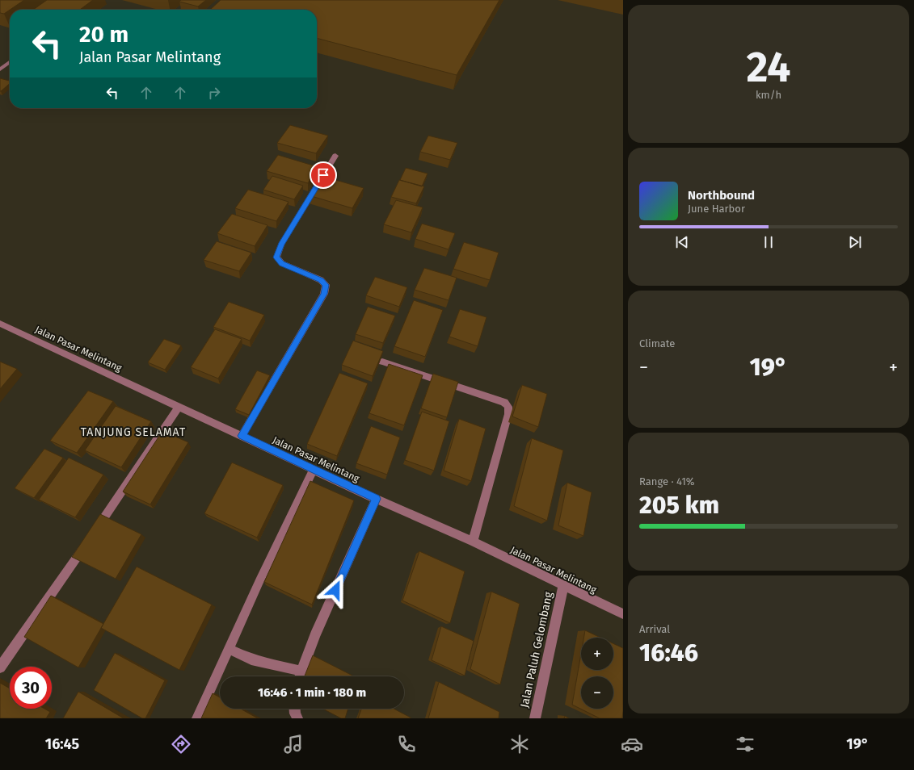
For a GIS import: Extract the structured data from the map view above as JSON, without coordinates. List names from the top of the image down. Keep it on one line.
{"streets":{"street":["Jalan Pasar Melintang","Jalan Paluh Gelombang"]},"crossings":[["Jalan Pasar Melintang","Jalan Paluh Gelombang"]],"districts":["TANJUNG SELAMAT"],"page":{"tile":[["24","km/h"],"Climate",["Range · 41%","205 km"],["Arrival","16:46"]],"turn":["20 m","Jalan Pasar Melintang"],"song":["Northbound","June Harbor"],"heat":["−","19°","+"],"map_buttons":["+","−"],"limit":"30","trip":"16:46 · 1 min · 180 m","tabs":["16:45","19°"]}}
